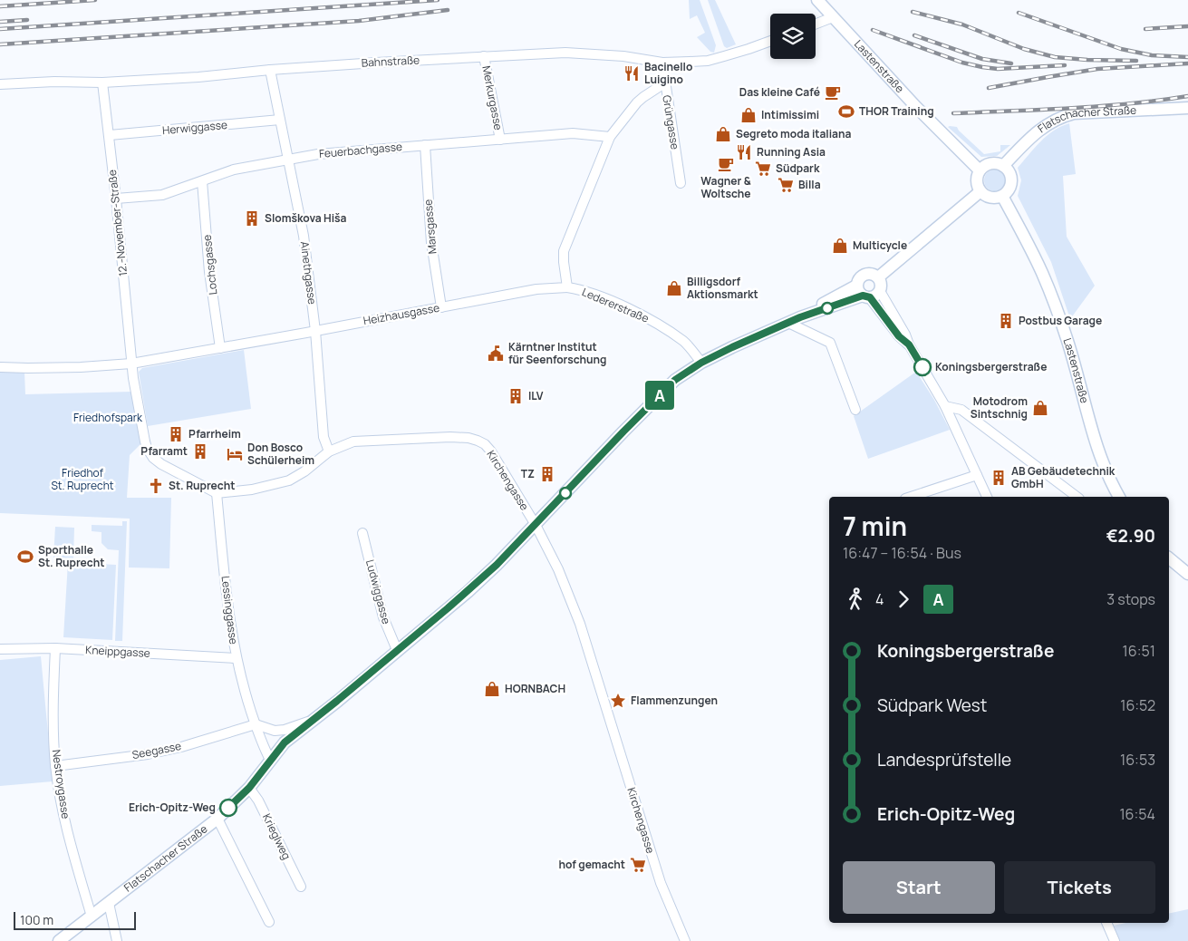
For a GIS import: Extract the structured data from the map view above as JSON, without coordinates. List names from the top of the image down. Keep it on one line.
{"streets":{"street":["Bahnstraße","Lastenstraße","Merkurgasse","Flatschacher Straße","Grüngasse","Herwiggasse","Feuerbachgasse","12.-November-Straße","Marsgasse","Lochsgasse","Ainethgasse","Ledererstraße","Heizhausgasse","Kirchengasse","Ludwiggasse","Lessinggasse","Kneippgasse","Seegasse","Nestroygasse","Krieglweg"]},"crossings":[["Bahnstraße","Merkurgasse"],["Bahnstraße","Grüngasse"],["Bahnstraße","12.-November-Straße"],["Bahnstraße","Ainethgasse"],["Lastenstraße","Flatschacher Straße"],["Merkurgasse","Feuerbachgasse"],["Flatschacher Straße","Ledererstraße"],["Flatschacher Straße","Kirchengasse"],["Flatschacher Straße","Ludwiggasse"],["Flatschacher Straße","Lessinggasse"],["Flatschacher Straße","Nestroygasse"],["Flatschacher Straße","Krieglweg"],["Herwiggasse","12.-November-Straße"],["Herwiggasse","Ainethgasse"],["Feuerbachgasse","12.-November-Straße"],["Feuerbachgasse","Marsgasse"],["Feuerbachgasse","Lochsgasse"],["Feuerbachgasse","Ainethgasse"],["12.-November-Straße","Heizhausgasse"],["Marsgasse","Heizhausgasse"],["Lochsgasse","Heizhausgasse"],["Ainethgasse","Heizhausgasse"],["Ainethgasse","Kirchengasse"],["Ledererstraße","Heizhausgasse"],["Kirchengasse","Lessinggasse"],["Lessinggasse","Kneippgasse"],["Lessinggasse","Seegasse"],["Kneippgasse","Nestroygasse"],["Seegasse","Nestroygasse"]],"parks":["Friedhofspark","Friedhof St. Ruprecht"],"places":{"restaurant":["Bacinello Luigino","Running Asia"],"cafe":["Das kleine Café","Wagner & Woltsche"],"sports":["THOR Training","Sporthalle St. Ruprecht"],"shop":["Intimissimi","Segreto moda italiana","Multicycle","Billigsdorf Aktionsmarkt","Motodrom Sintschnig","HORNBACH"],"supermarket":["Südpark","Billa","hof gemacht"],"building":["Slomškova Hiša","Postbus Garage","ILV","Pfarrheim","Pfarramt","TZ","AB Gebäudetechnik GmbH"],"public building":["Kärntner Institut für Seenforschung"],"other":["Koningsbergerstraße","Erich-Opitz-Weg"],"hotel":["Don Bosco Schülerheim"],"church":["St. Ruprecht"],"place":["Flammenzungen"]},"lines":["bus line A"],"scale_bar":"100 m","page":{"on_map":"A","heading":["7 min","16:47 – 16:54 · Bus","€2.90"],"legs":["4","A","3 stops"],"list":[{"name":"Koningsbergerstraße","value":"16:51"},{"name":"Südpark West","value":"16:52"},{"name":"Landesprüfstelle","value":"16:53"},{"name":"Erich-Opitz-Weg","value":"16:54"}],"buttons":["Start","Tickets"],"scale":"100 m"}}
